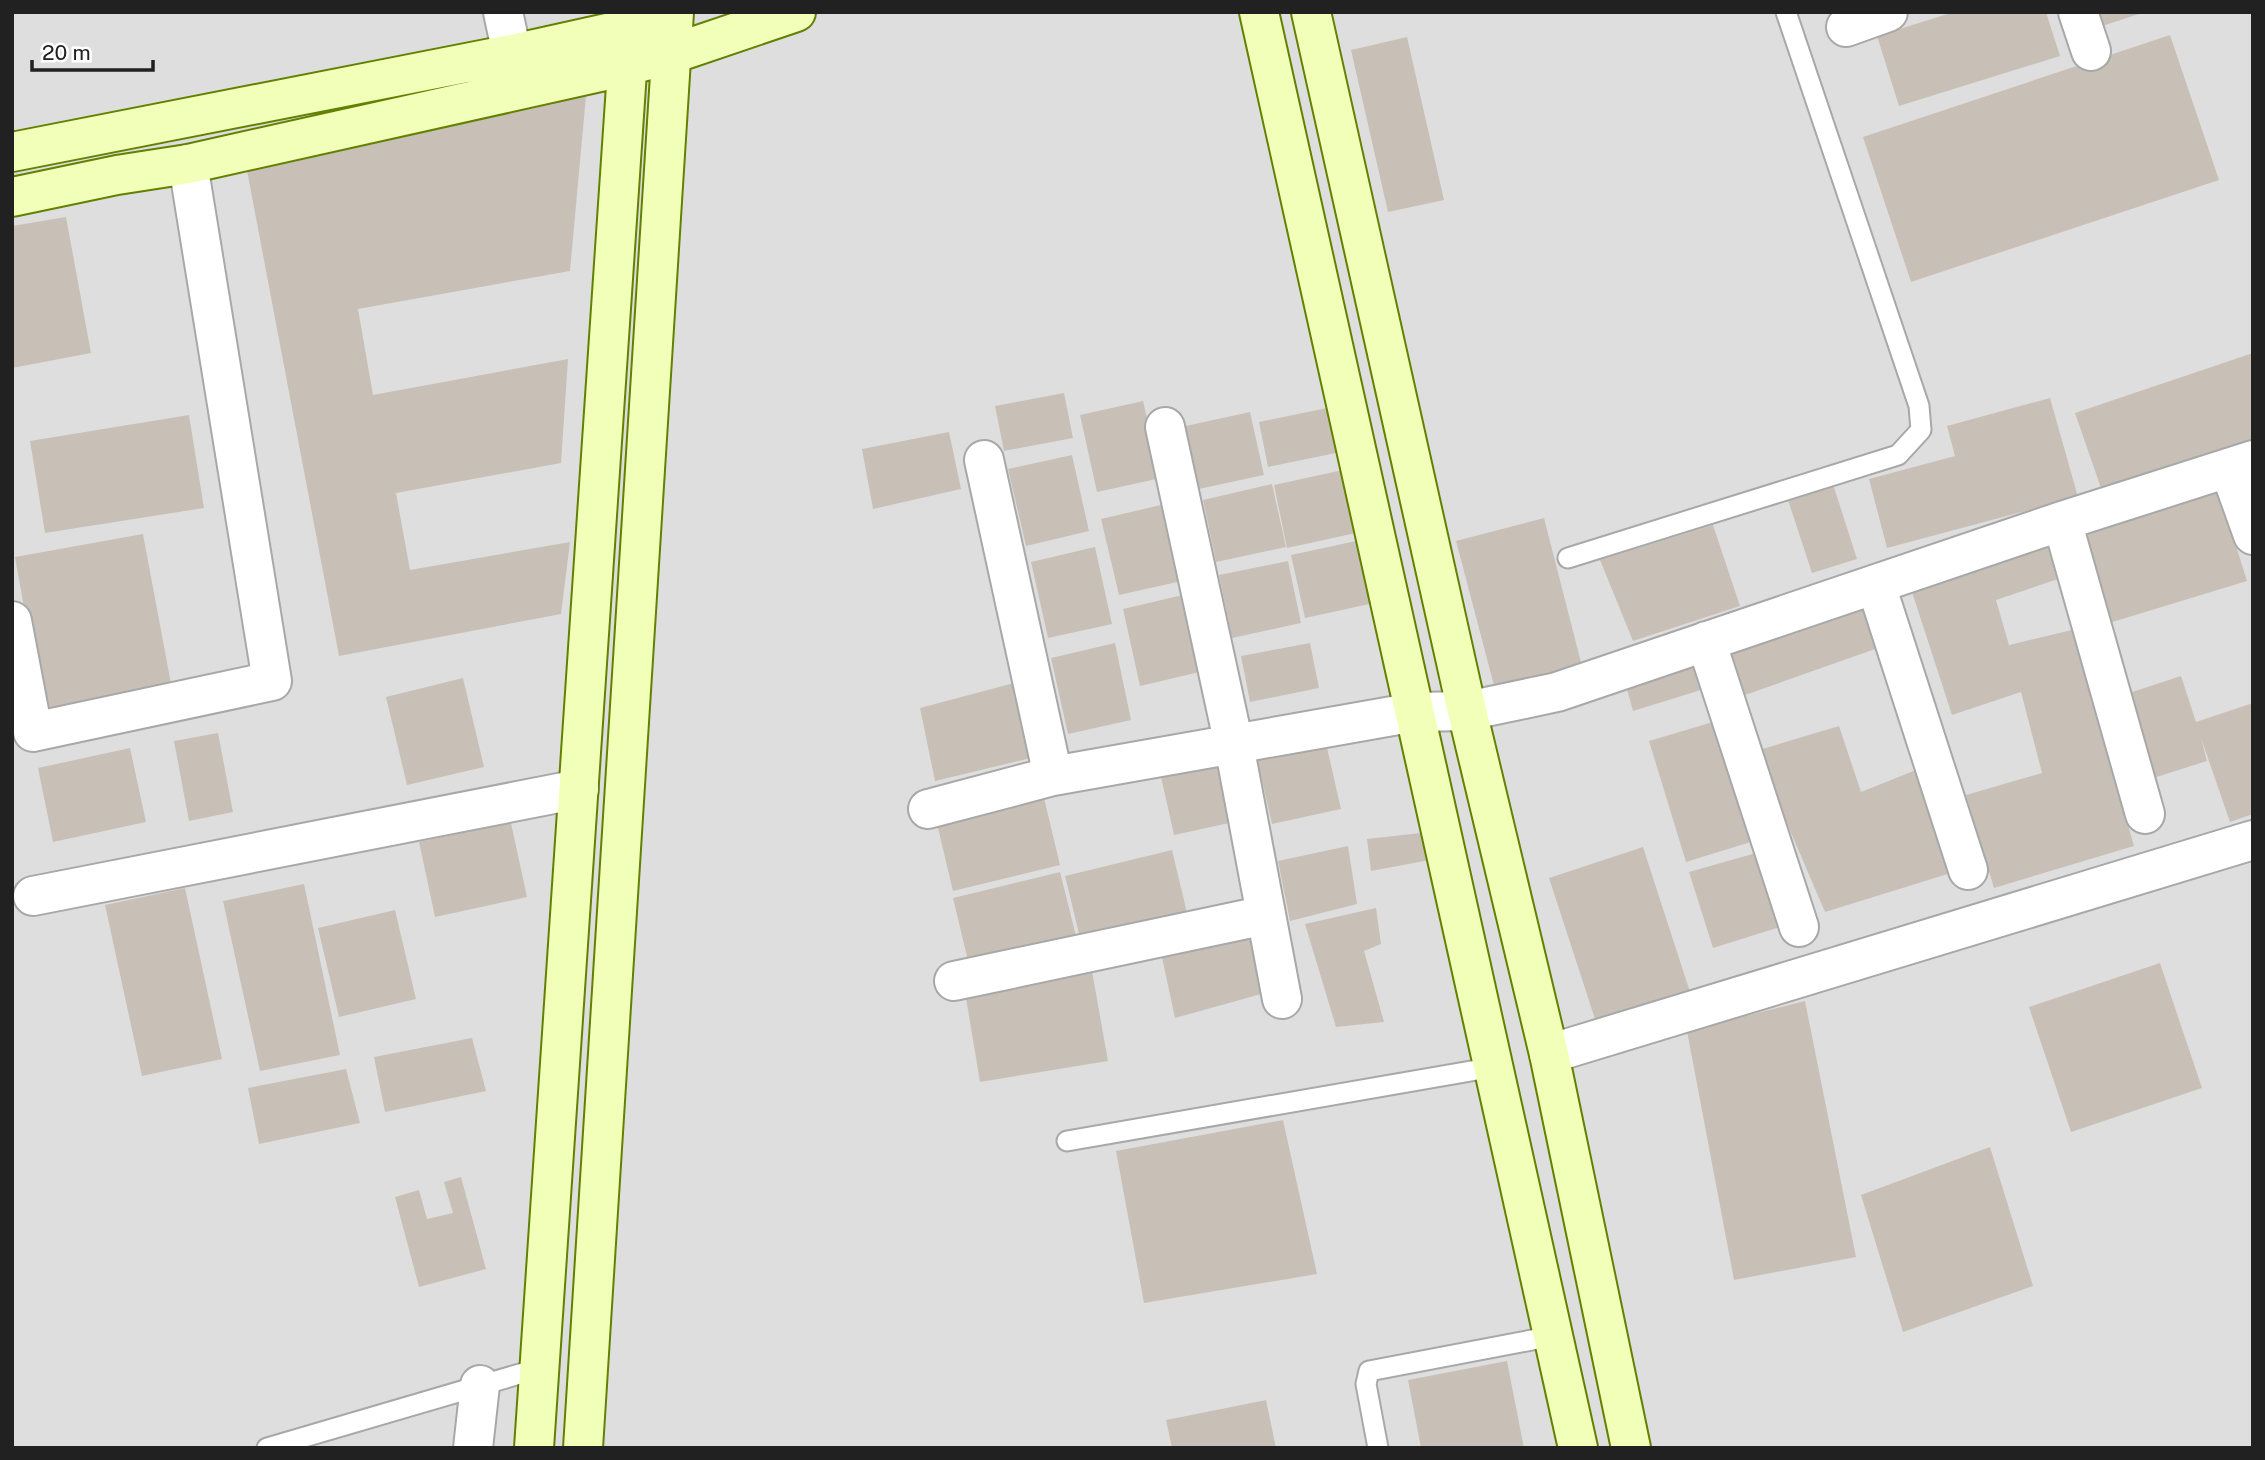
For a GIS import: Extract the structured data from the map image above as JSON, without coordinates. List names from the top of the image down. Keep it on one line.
{"scale_bar":"20 m"}
